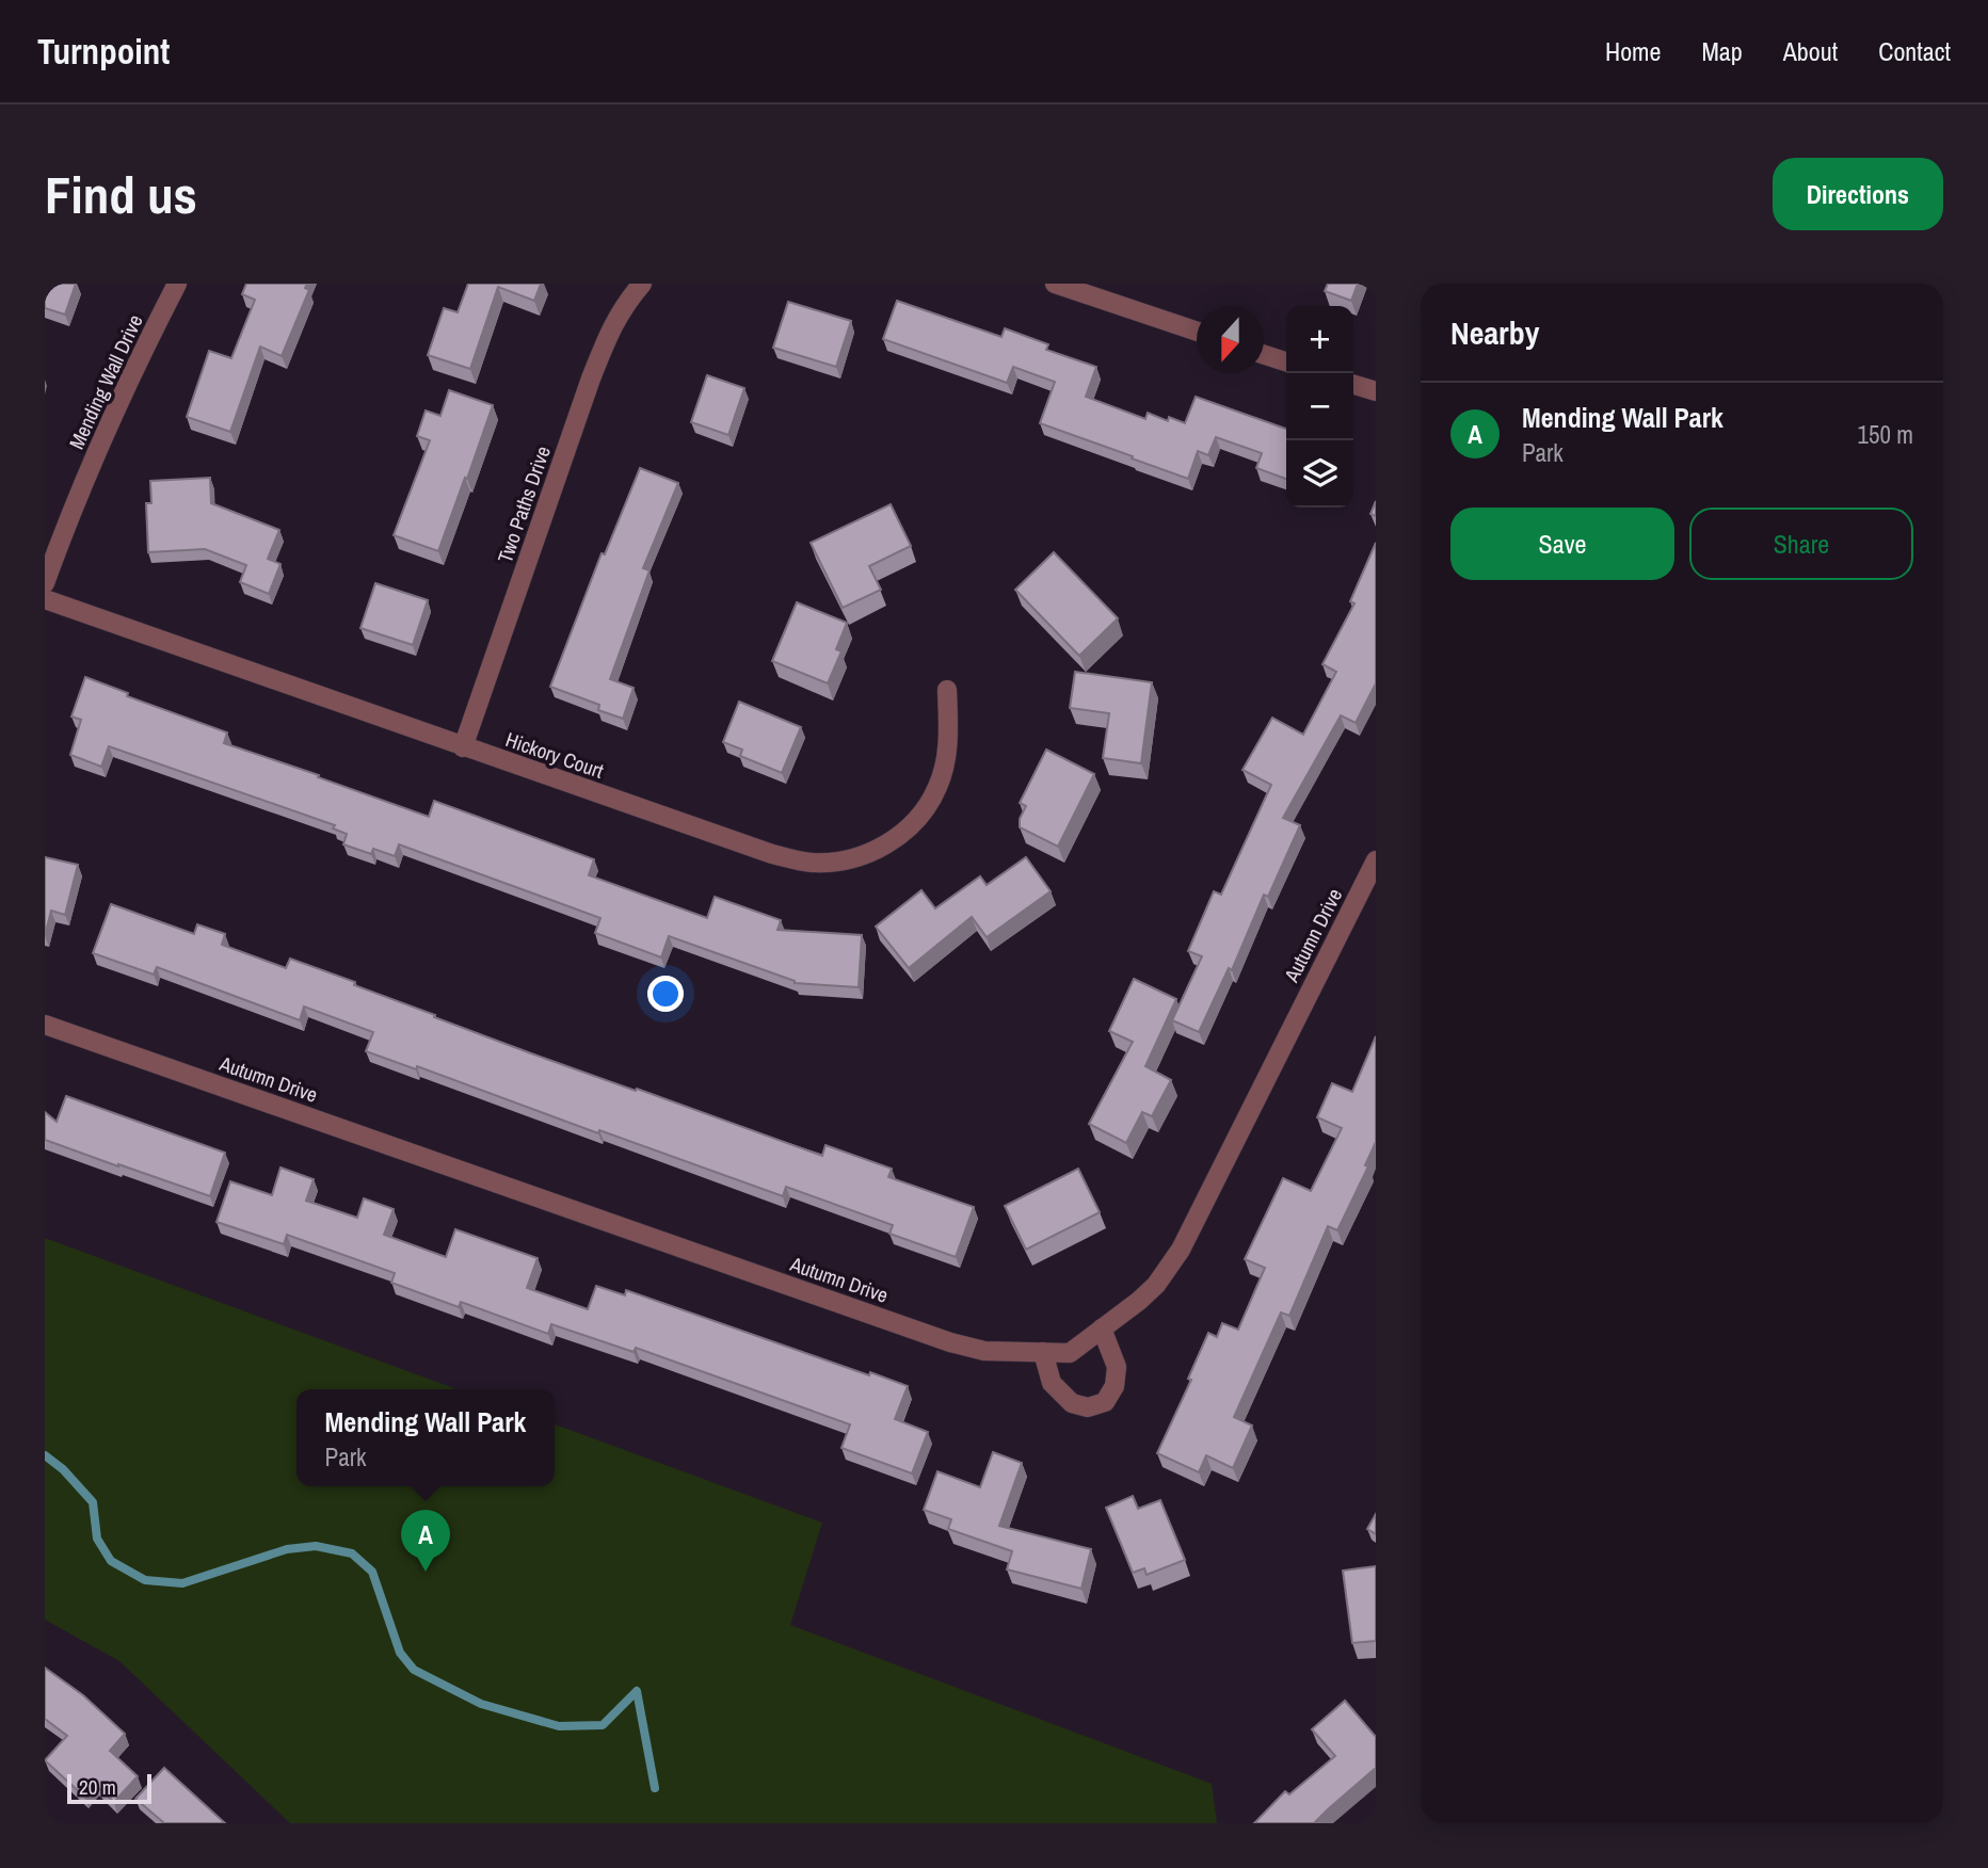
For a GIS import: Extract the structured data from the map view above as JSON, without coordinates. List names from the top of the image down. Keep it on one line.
{"streets":{"street":["Mending Wall Drive","Two Paths Drive","Hickory Court","Autumn Drive"]},"crossings":[["Two Paths Drive","Hickory Court"]],"scale_bar":"20 m","north":"bottom","page":{"header":"Turnpoint","nav":["Home","Map","About","Contact"],"buttons":["Directions",["Save","Share"]],"title":"Find us","heading":"Nearby","map_buttons":["+","−"],"list":[{"mark":"A","name":"Mending Wall Park","note":"Park","value":"150 m"}],"popup":["Mending Wall Park","Park"],"pins":"A","scale":"20 m"}}
